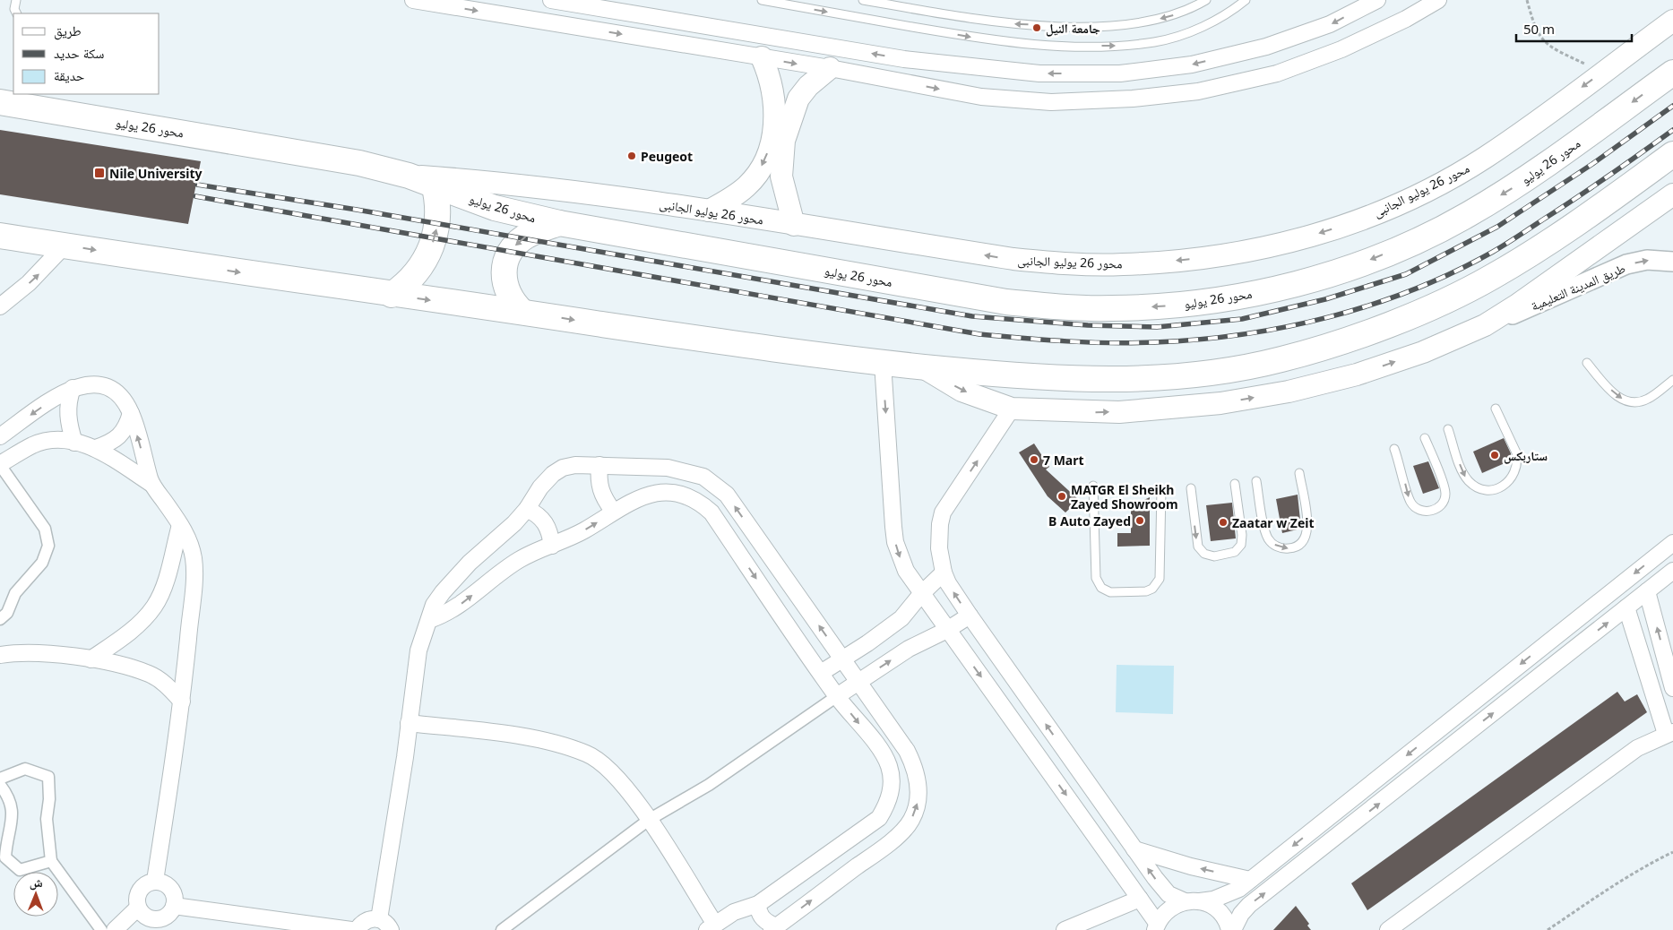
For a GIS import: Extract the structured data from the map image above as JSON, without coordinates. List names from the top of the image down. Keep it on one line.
{"streets":{"highway":["محور 26 يوليو"],"main road":["محور 26 يوليو الجانبى"],"street":["طريق المدينة التعليمية"]},"crossings":[["محور 26 يوليو","محور 26 يوليو الجانبى"]],"one_way":["طريق المدينة التعليمية"],"places":{"other":["جامعة النيل","Peugeot","ستاربكس","7 Mart","MATGR El Sheikh Zayed Showroom","B Auto Zayed","Zaatar w Zeit"],"transit":["Nile University"]},"legend":["طريق","سكة حديد","حديقة"],"scale_bar":"50 m","north":"top"}
